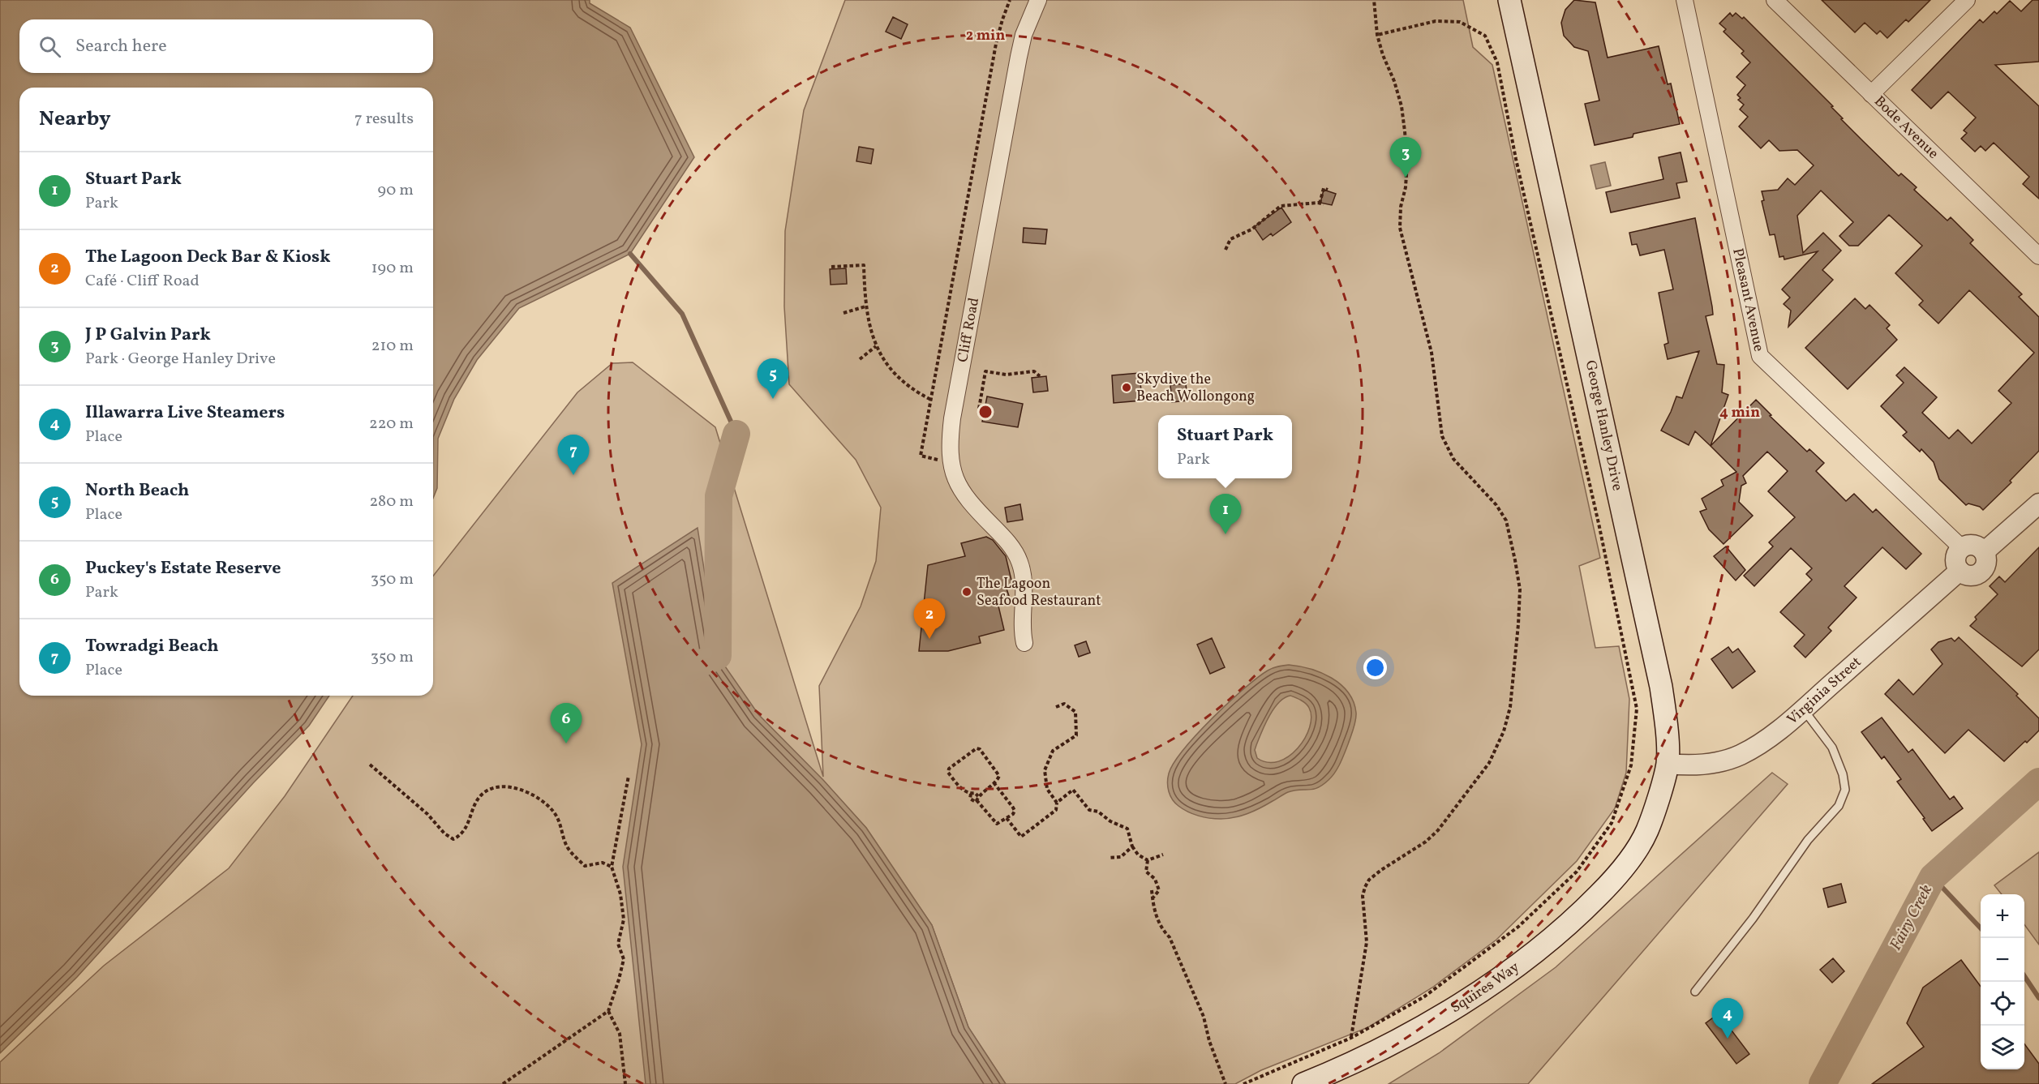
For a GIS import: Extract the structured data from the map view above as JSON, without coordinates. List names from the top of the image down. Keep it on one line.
{"streets":{"main road":["George Hanley Drive","Squires Way"],"street":["Bode Avenue","Pleasant Avenue","Cliff Road","Virginia Street"]},"crossings":[["Pleasant Avenue","Virginia Street"],["George Hanley Drive","Virginia Street"],["George Hanley Drive","Squires Way"]],"water":["Fairy Creek"],"places":["Skydive the Beach Wollongong","The Lagoon Seafood Restaurant"],"page":{"search":"Search here","heading":["Nearby","7 results"],"pins":["3","5","7","1","2","6","4"],"list":[{"mark":"1","name":"Stuart Park","note":"Park","value":"90 m"},{"mark":"2","name":"The Lagoon Deck Bar & Kiosk","note":"Café · Cliff Road","value":"190 m"},{"mark":"3","name":"J P Galvin Park","note":"Park · George Hanley Drive","value":"210 m"},{"mark":"4","name":"Illawarra Live Steamers","note":"Place","value":"220 m"},{"mark":"5","name":"North Beach","note":"Place","value":"280 m"},{"mark":"6","name":"Puckey's Estate Reserve","note":"Park","value":"350 m"},{"mark":"7","name":"Towradgi Beach","note":"Place","value":"350 m"}],"popup":["Stuart Park","Park"],"map_buttons":["+","−"]},"rings":["2 min","4 min"]}
